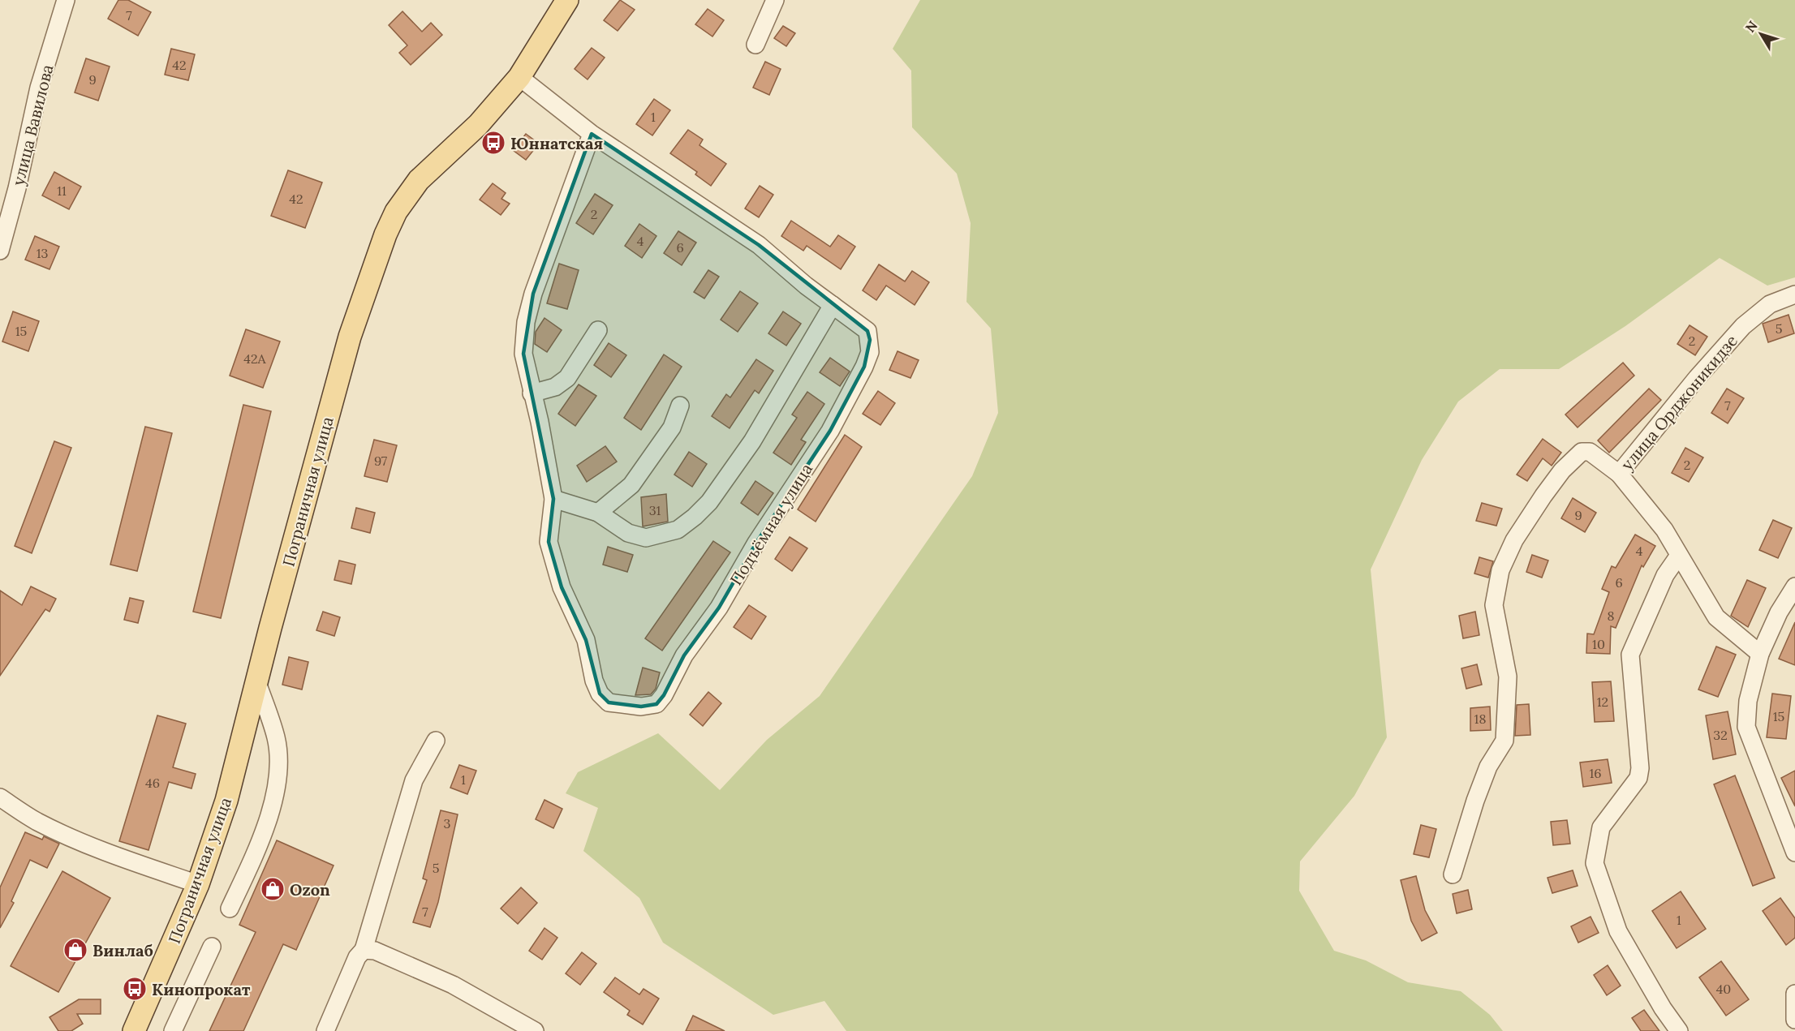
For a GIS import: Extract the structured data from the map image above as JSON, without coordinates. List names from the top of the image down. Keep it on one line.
{"streets":{"main road":["Пограничная улица"],"street":["улица Вавилова","улица Орджоникидзе","Подъёмная улица"]},"crossings":[["Пограничная улица","Подъёмная улица"]],"places":{"bus stop":["Юннатская","Кинопрокат"],"shop":["Ozon","Винлаб"]},"house_numbers":["7","42","9","1","11","42","2","4","6","13","5","15","2","42А","7","97","2","31","9","4","6","8","10","12","15","18","32","16","1","46","3","5","7","1","40"],"north":"top left"}
